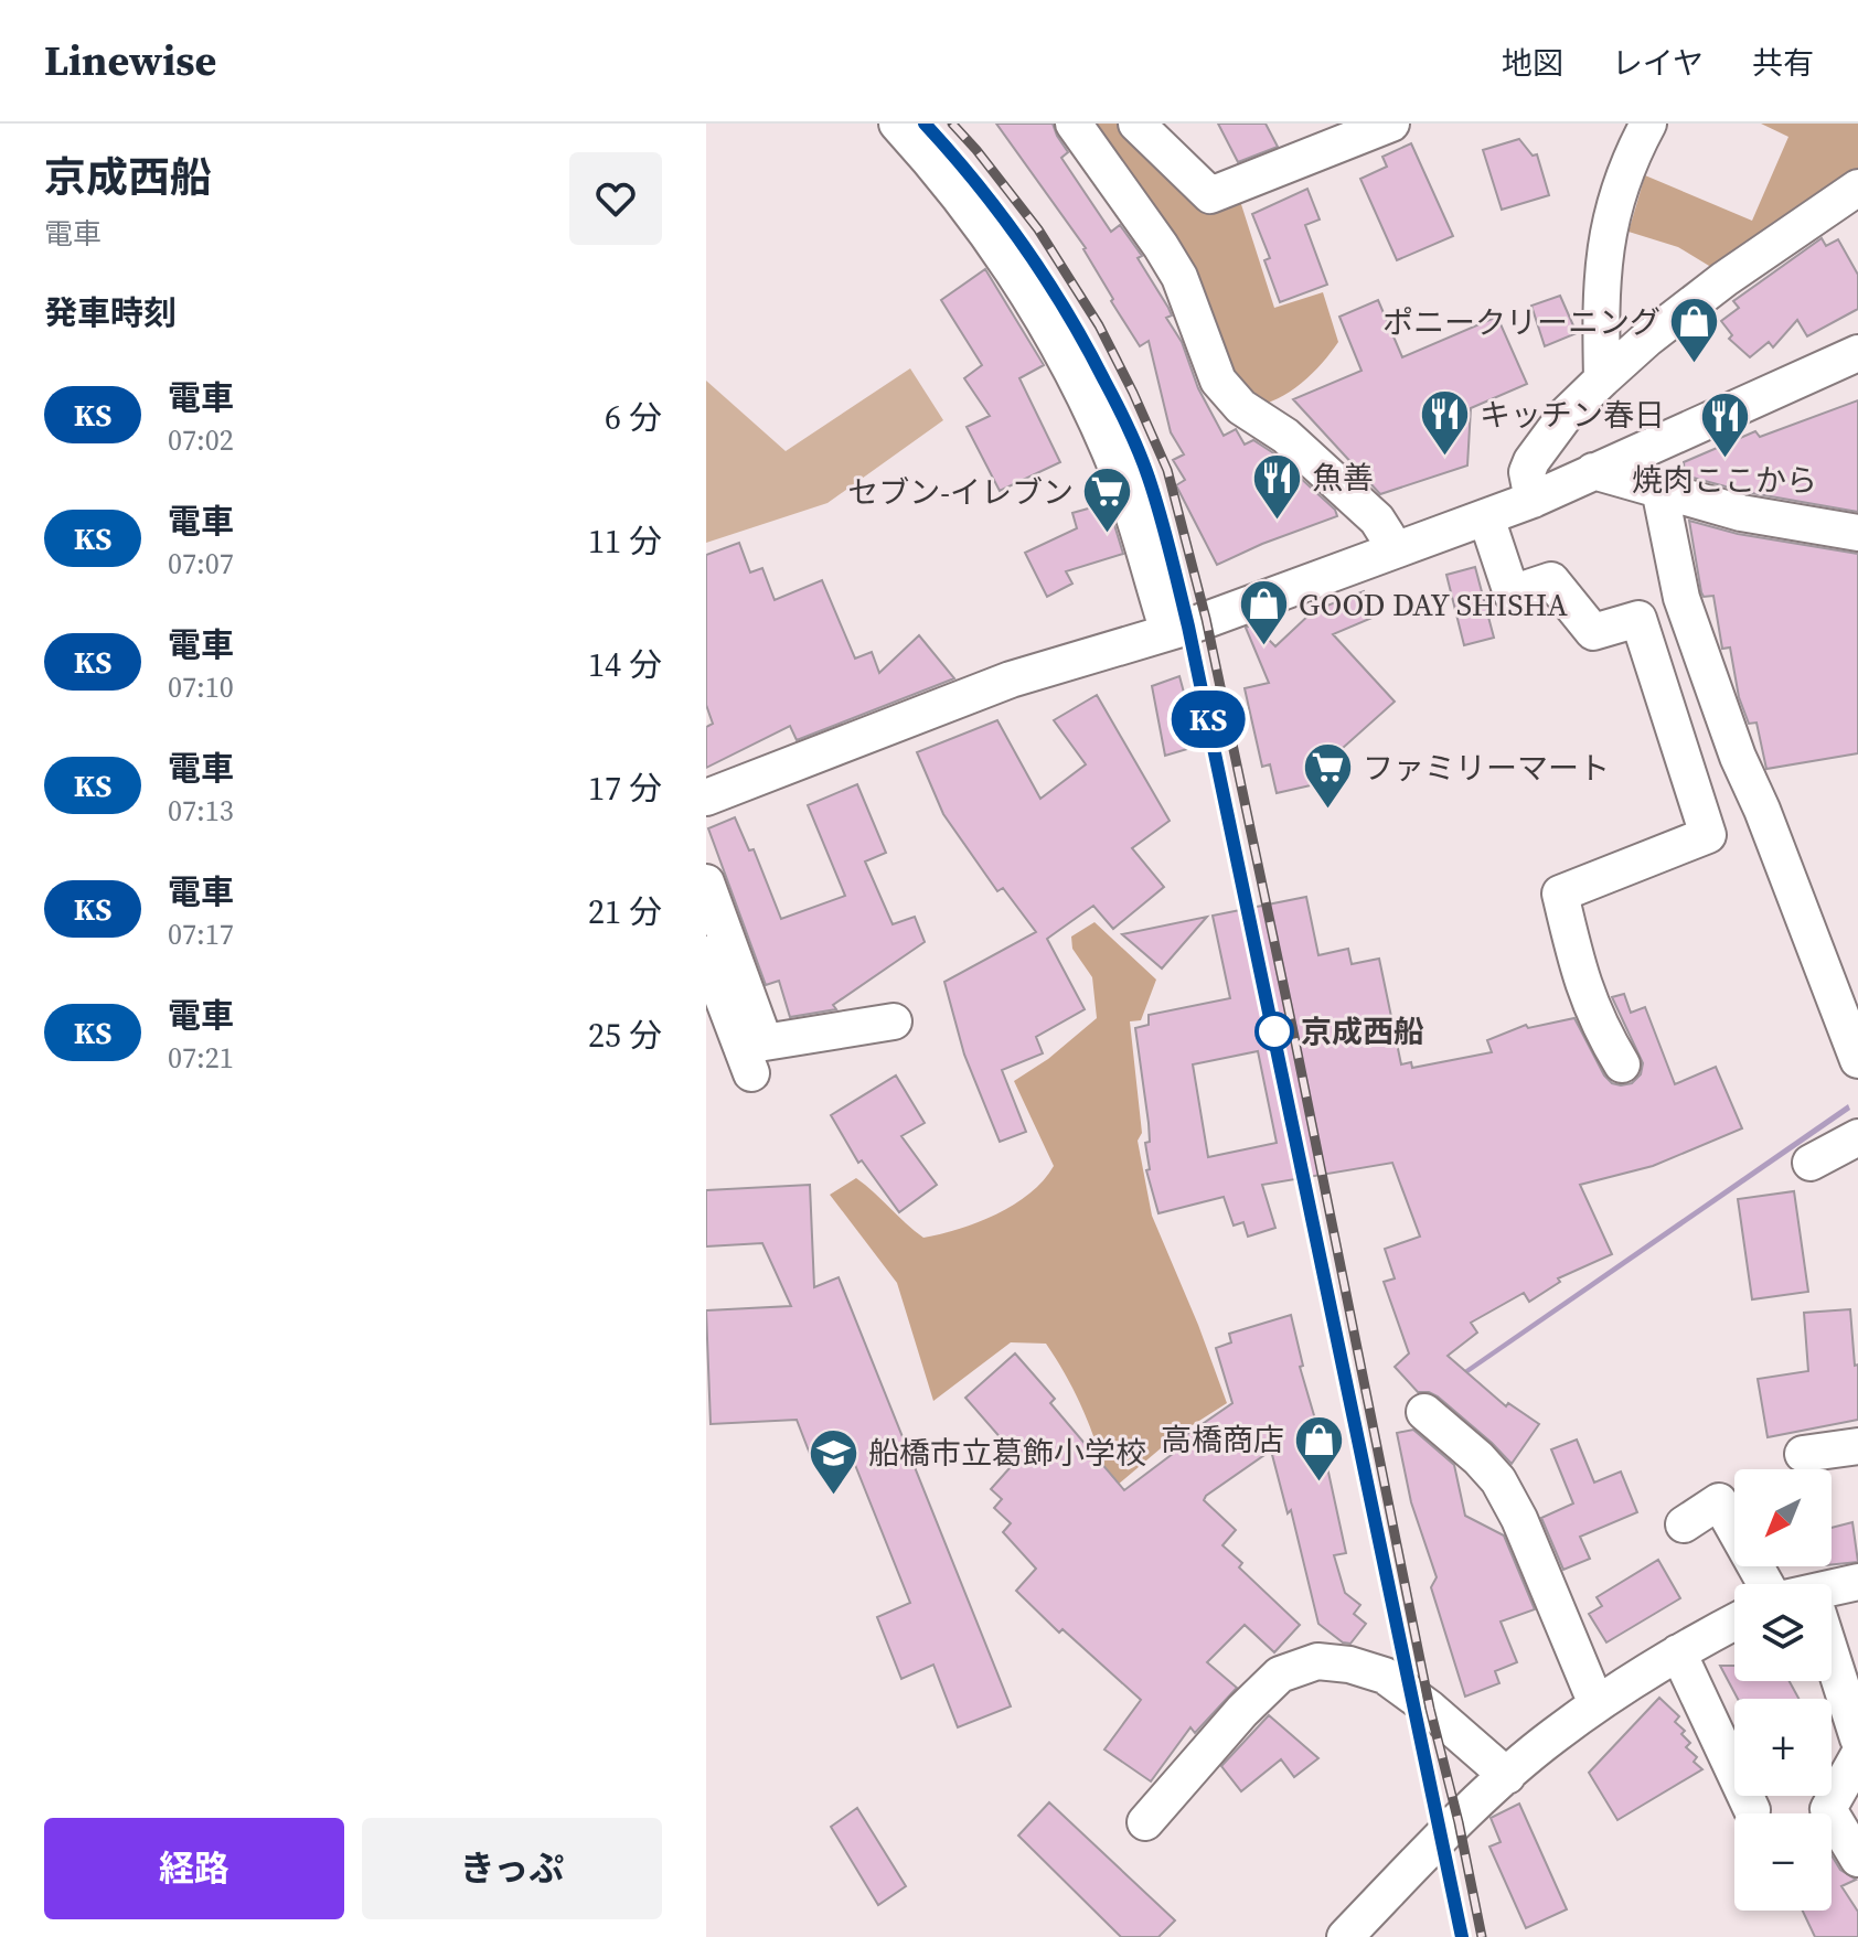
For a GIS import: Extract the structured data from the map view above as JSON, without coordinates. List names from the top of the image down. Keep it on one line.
{"places":{"shop":["ポニークリーニング","GOOD DAY SHISHA","高橋商店"],"restaurant":["キッチン春日","焼肉ここから","魚善"],"supermarket":["セブン-イレブン","ファミリーマート"],"other":["京成西船"],"school or university":["船橋市立葛飾小学校"]},"north":"bottom left","page":{"header":"Linewise","nav":["地図","レイヤ","共有"],"heading":[["京成西船","電車"],"発車時刻"],"on_map":"KS","list":[{"mark":"KS","name":"電車","note":"07:02","value":"6 分"},{"mark":"KS","name":"電車","note":"07:07","value":"11 分"},{"mark":"KS","name":"電車","note":"07:10","value":"14 分"},{"mark":"KS","name":"電車","note":"07:13","value":"17 分"},{"mark":"KS","name":"電車","note":"07:17","value":"21 分"},{"mark":"KS","name":"電車","note":"07:21","value":"25 分"}],"map_buttons":["+","−"],"buttons":["経路","きっぷ"]}}
